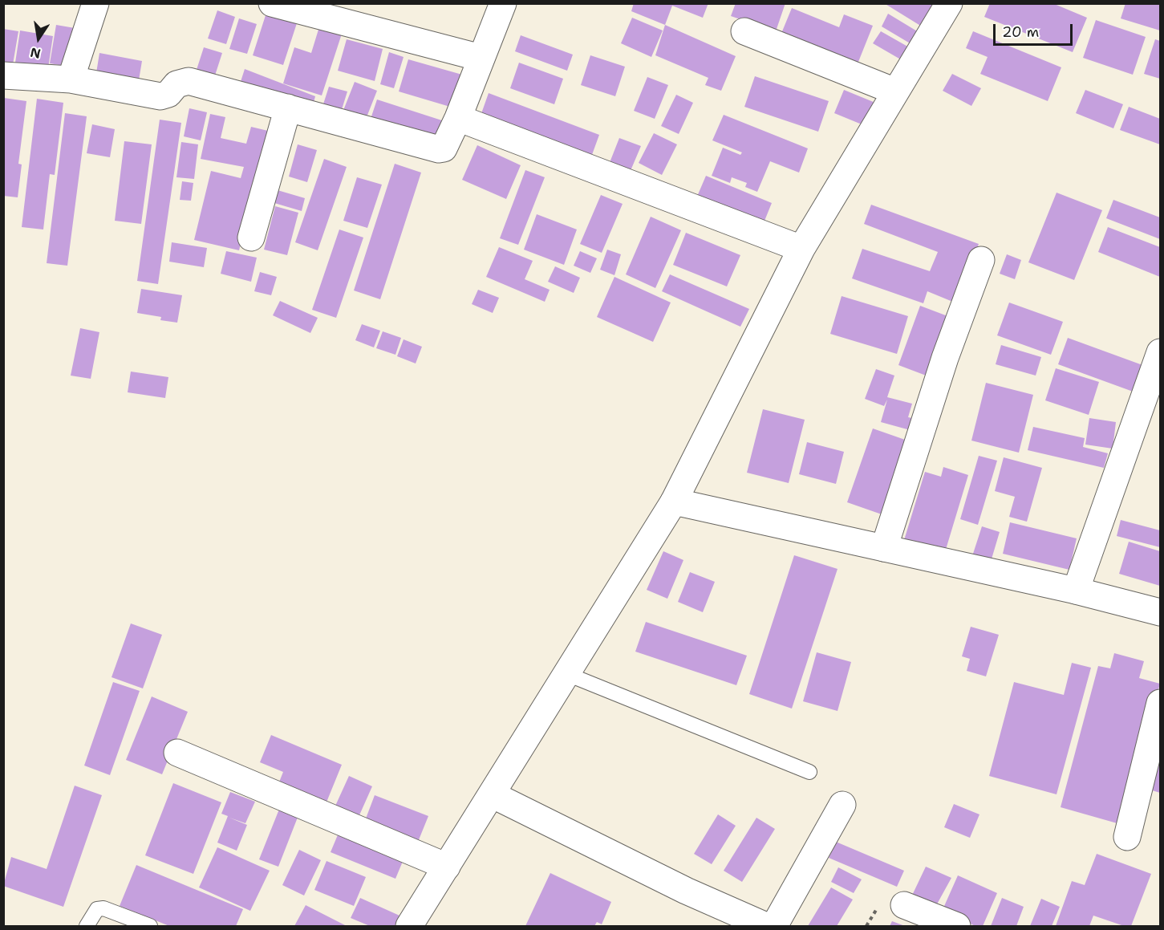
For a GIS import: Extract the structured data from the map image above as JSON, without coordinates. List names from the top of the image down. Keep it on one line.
{"scale_bar":"20 m","north":"bottom"}
